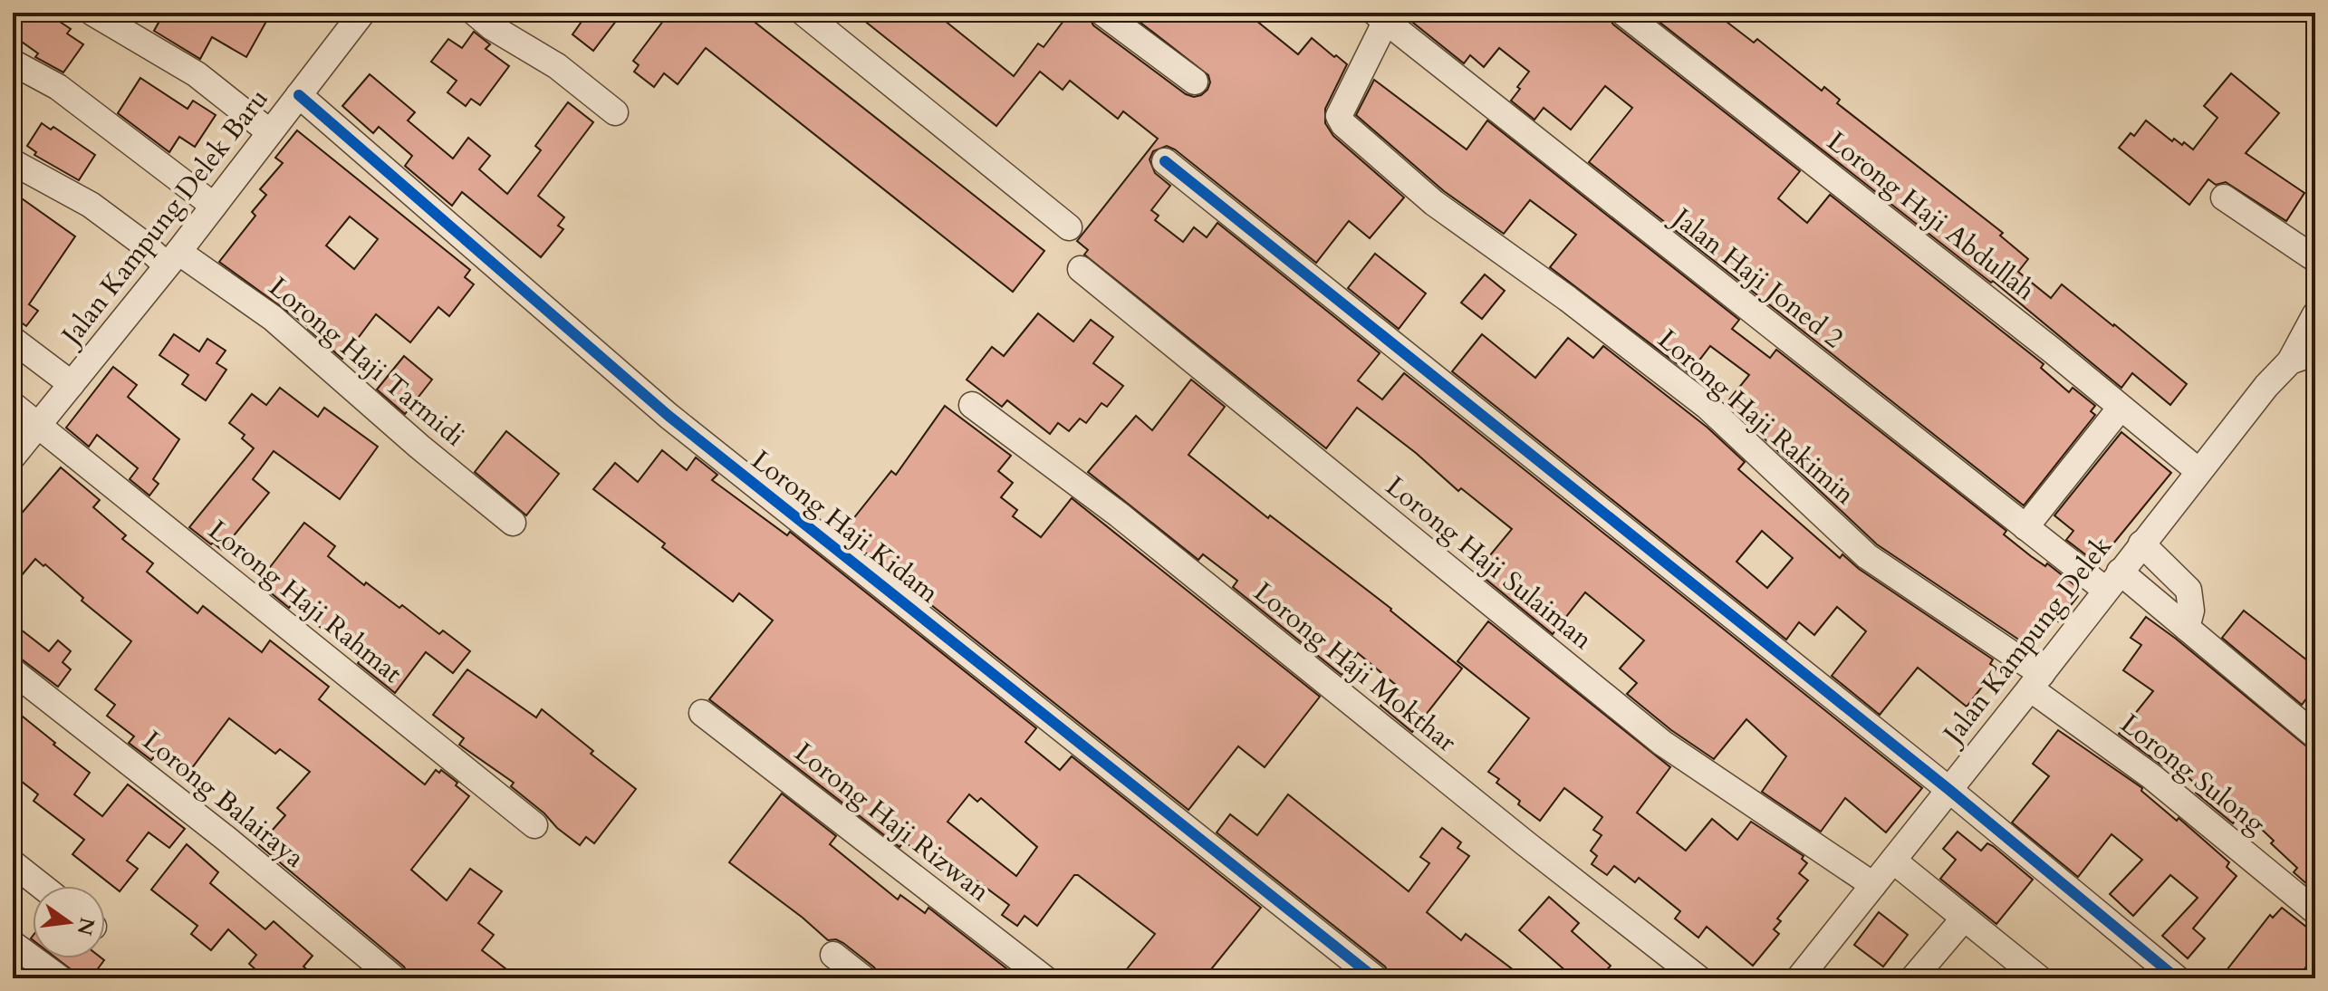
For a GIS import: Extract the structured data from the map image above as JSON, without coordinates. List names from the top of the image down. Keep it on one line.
{"streets":{"street":["Lorong Haji Abdullah","Jalan Kampung Delek Baru","Jalan Haji Joned 2","Lorong Haji Tarmidi","Lorong Haji Rakimin","Lorong Haji Kidam","Lorong Haji Sulaiman","Lorong Haji Rahmat","Jalan Kampung Delek","Lorong Haji Mokthar","Lorong Sulong","Lorong Balairaya","Lorong Haji Rizwan"]},"crossings":[["Lorong Haji Abdullah","Jalan Kampung Delek"],["Jalan Kampung Delek Baru","Lorong Haji Tarmidi"],["Jalan Kampung Delek Baru","Lorong Haji Kidam"],["Jalan Kampung Delek Baru","Lorong Haji Rahmat"],["Jalan Haji Joned 2","Lorong Haji Rakimin"],["Jalan Haji Joned 2","Jalan Kampung Delek"],["Lorong Haji Rakimin","Jalan Kampung Delek"],["Lorong Haji Rakimin","Lorong Sulong"],["Lorong Haji Sulaiman","Jalan Kampung Delek"],["Jalan Kampung Delek","Lorong Sulong"]],"north":"right"}
